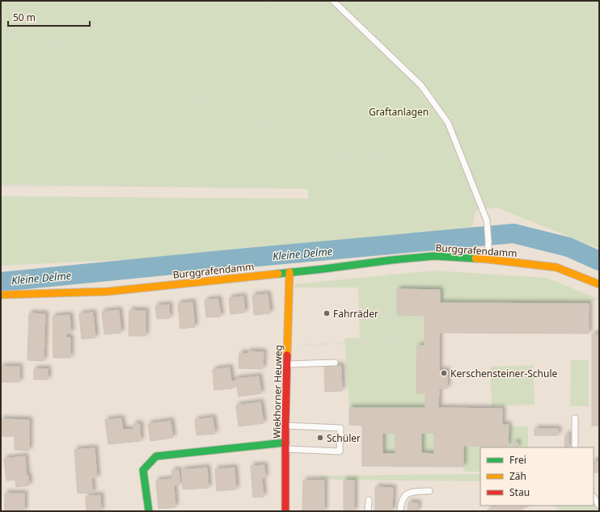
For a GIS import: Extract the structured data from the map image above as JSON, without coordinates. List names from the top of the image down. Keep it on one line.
{"streets":{"street":["Burggrafendamm","Wiekhorner Heuweg"]},"crossings":[["Burggrafendamm","Wiekhorner Heuweg"]],"water":["Kleine Delme"],"parks":["Graftanlagen"],"places":["Fahrräder","Kerschensteiner-Schule","Schüler"],"legend":["Frei","Zäh","Stau"],"scale_bar":"50 m"}
